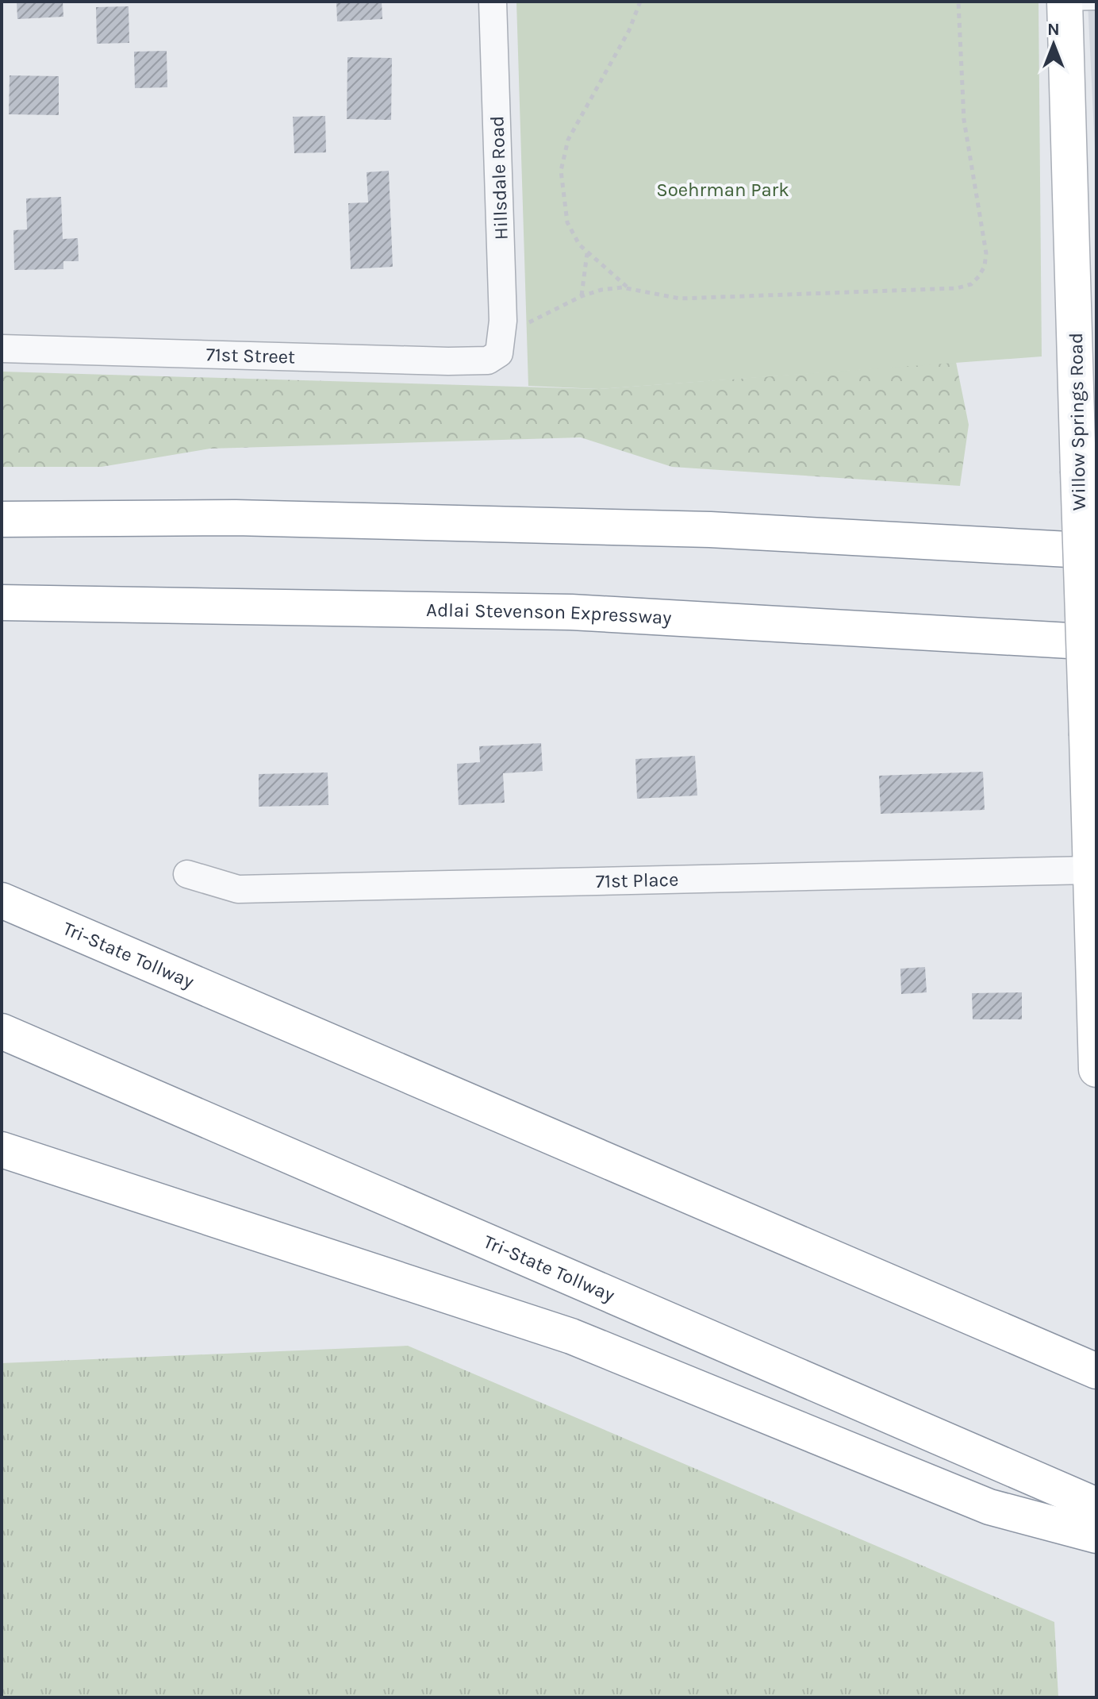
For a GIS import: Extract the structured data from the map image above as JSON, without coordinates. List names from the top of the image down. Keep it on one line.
{"streets":{"main road":["Willow Springs Road","Adlai Stevenson Expressway","Tri-State Tollway"],"street":["Hillsdale Road","71st Street","71st Place"]},"crossings":[["Hillsdale Road","71st Street"],["Willow Springs Road","71st Place"]],"parks":["Soehrman Park"],"north":"top"}
